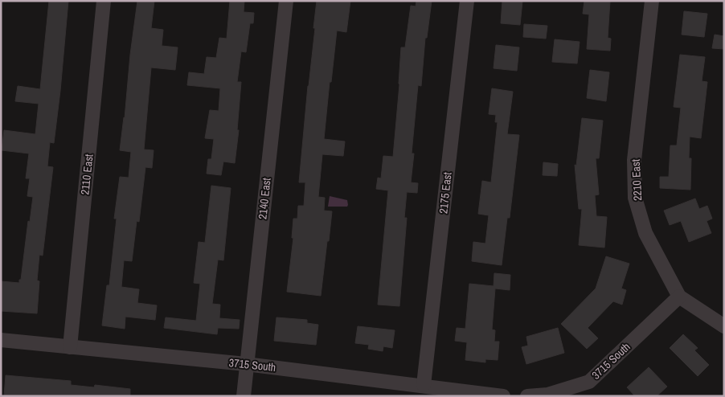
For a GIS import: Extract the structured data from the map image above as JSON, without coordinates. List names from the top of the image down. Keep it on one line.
{"streets":{"street":["2110 East","2210 East","2175 East","2140 East","3715 South"]},"crossings":[["2110 East","3715 South"],["2210 East","3715 South"],["2175 East","3715 South"],["2140 East","3715 South"]]}
